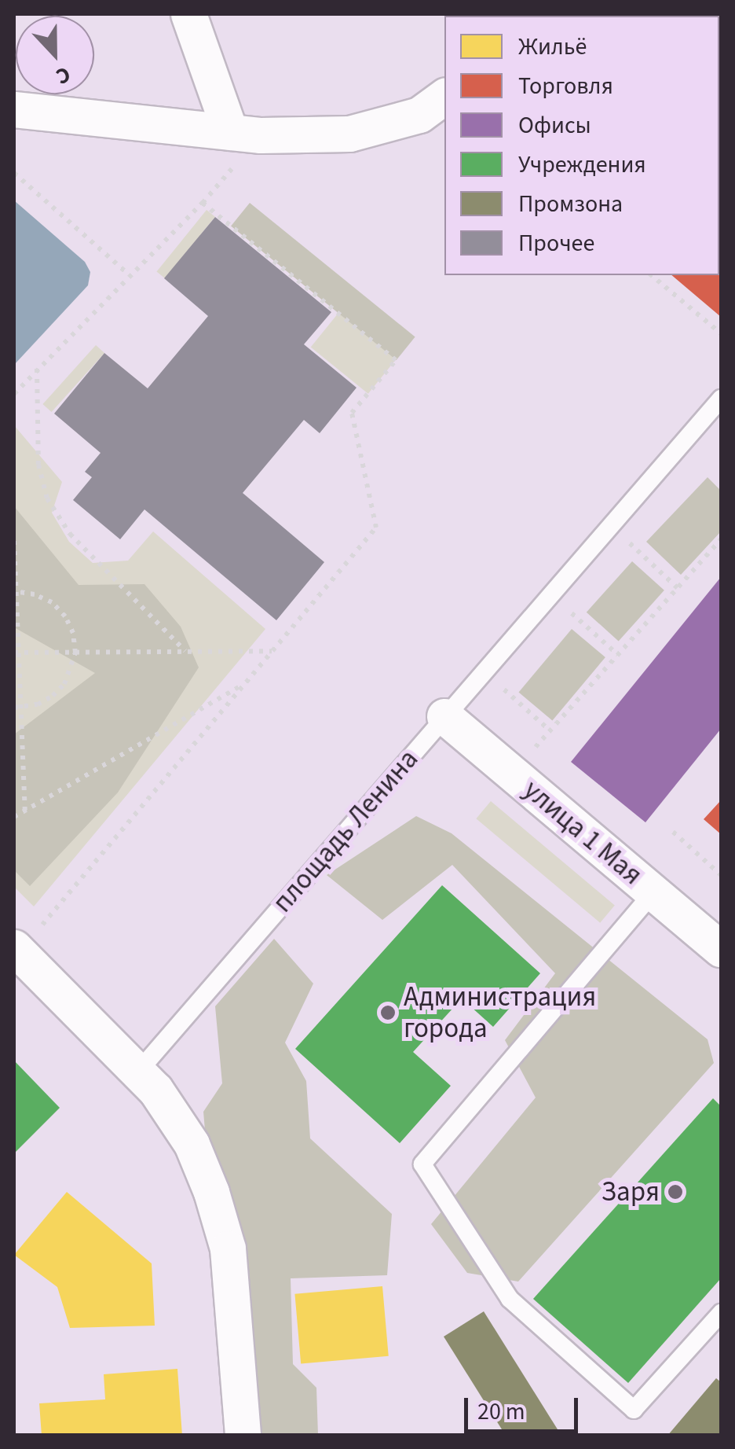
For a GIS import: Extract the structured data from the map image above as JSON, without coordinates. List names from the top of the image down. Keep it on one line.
{"streets":{"street":["улица 1 Мая"],"lane":["площадь Ленина"]},"crossings":[["площадь Ленина","улица 1 Мая"]],"places":["Администрация города","Заря"],"legend":["Жильё","Торговля","Офисы","Учреждения","Промзона","Прочее"],"scale_bar":"20 m","north":"bottom"}
